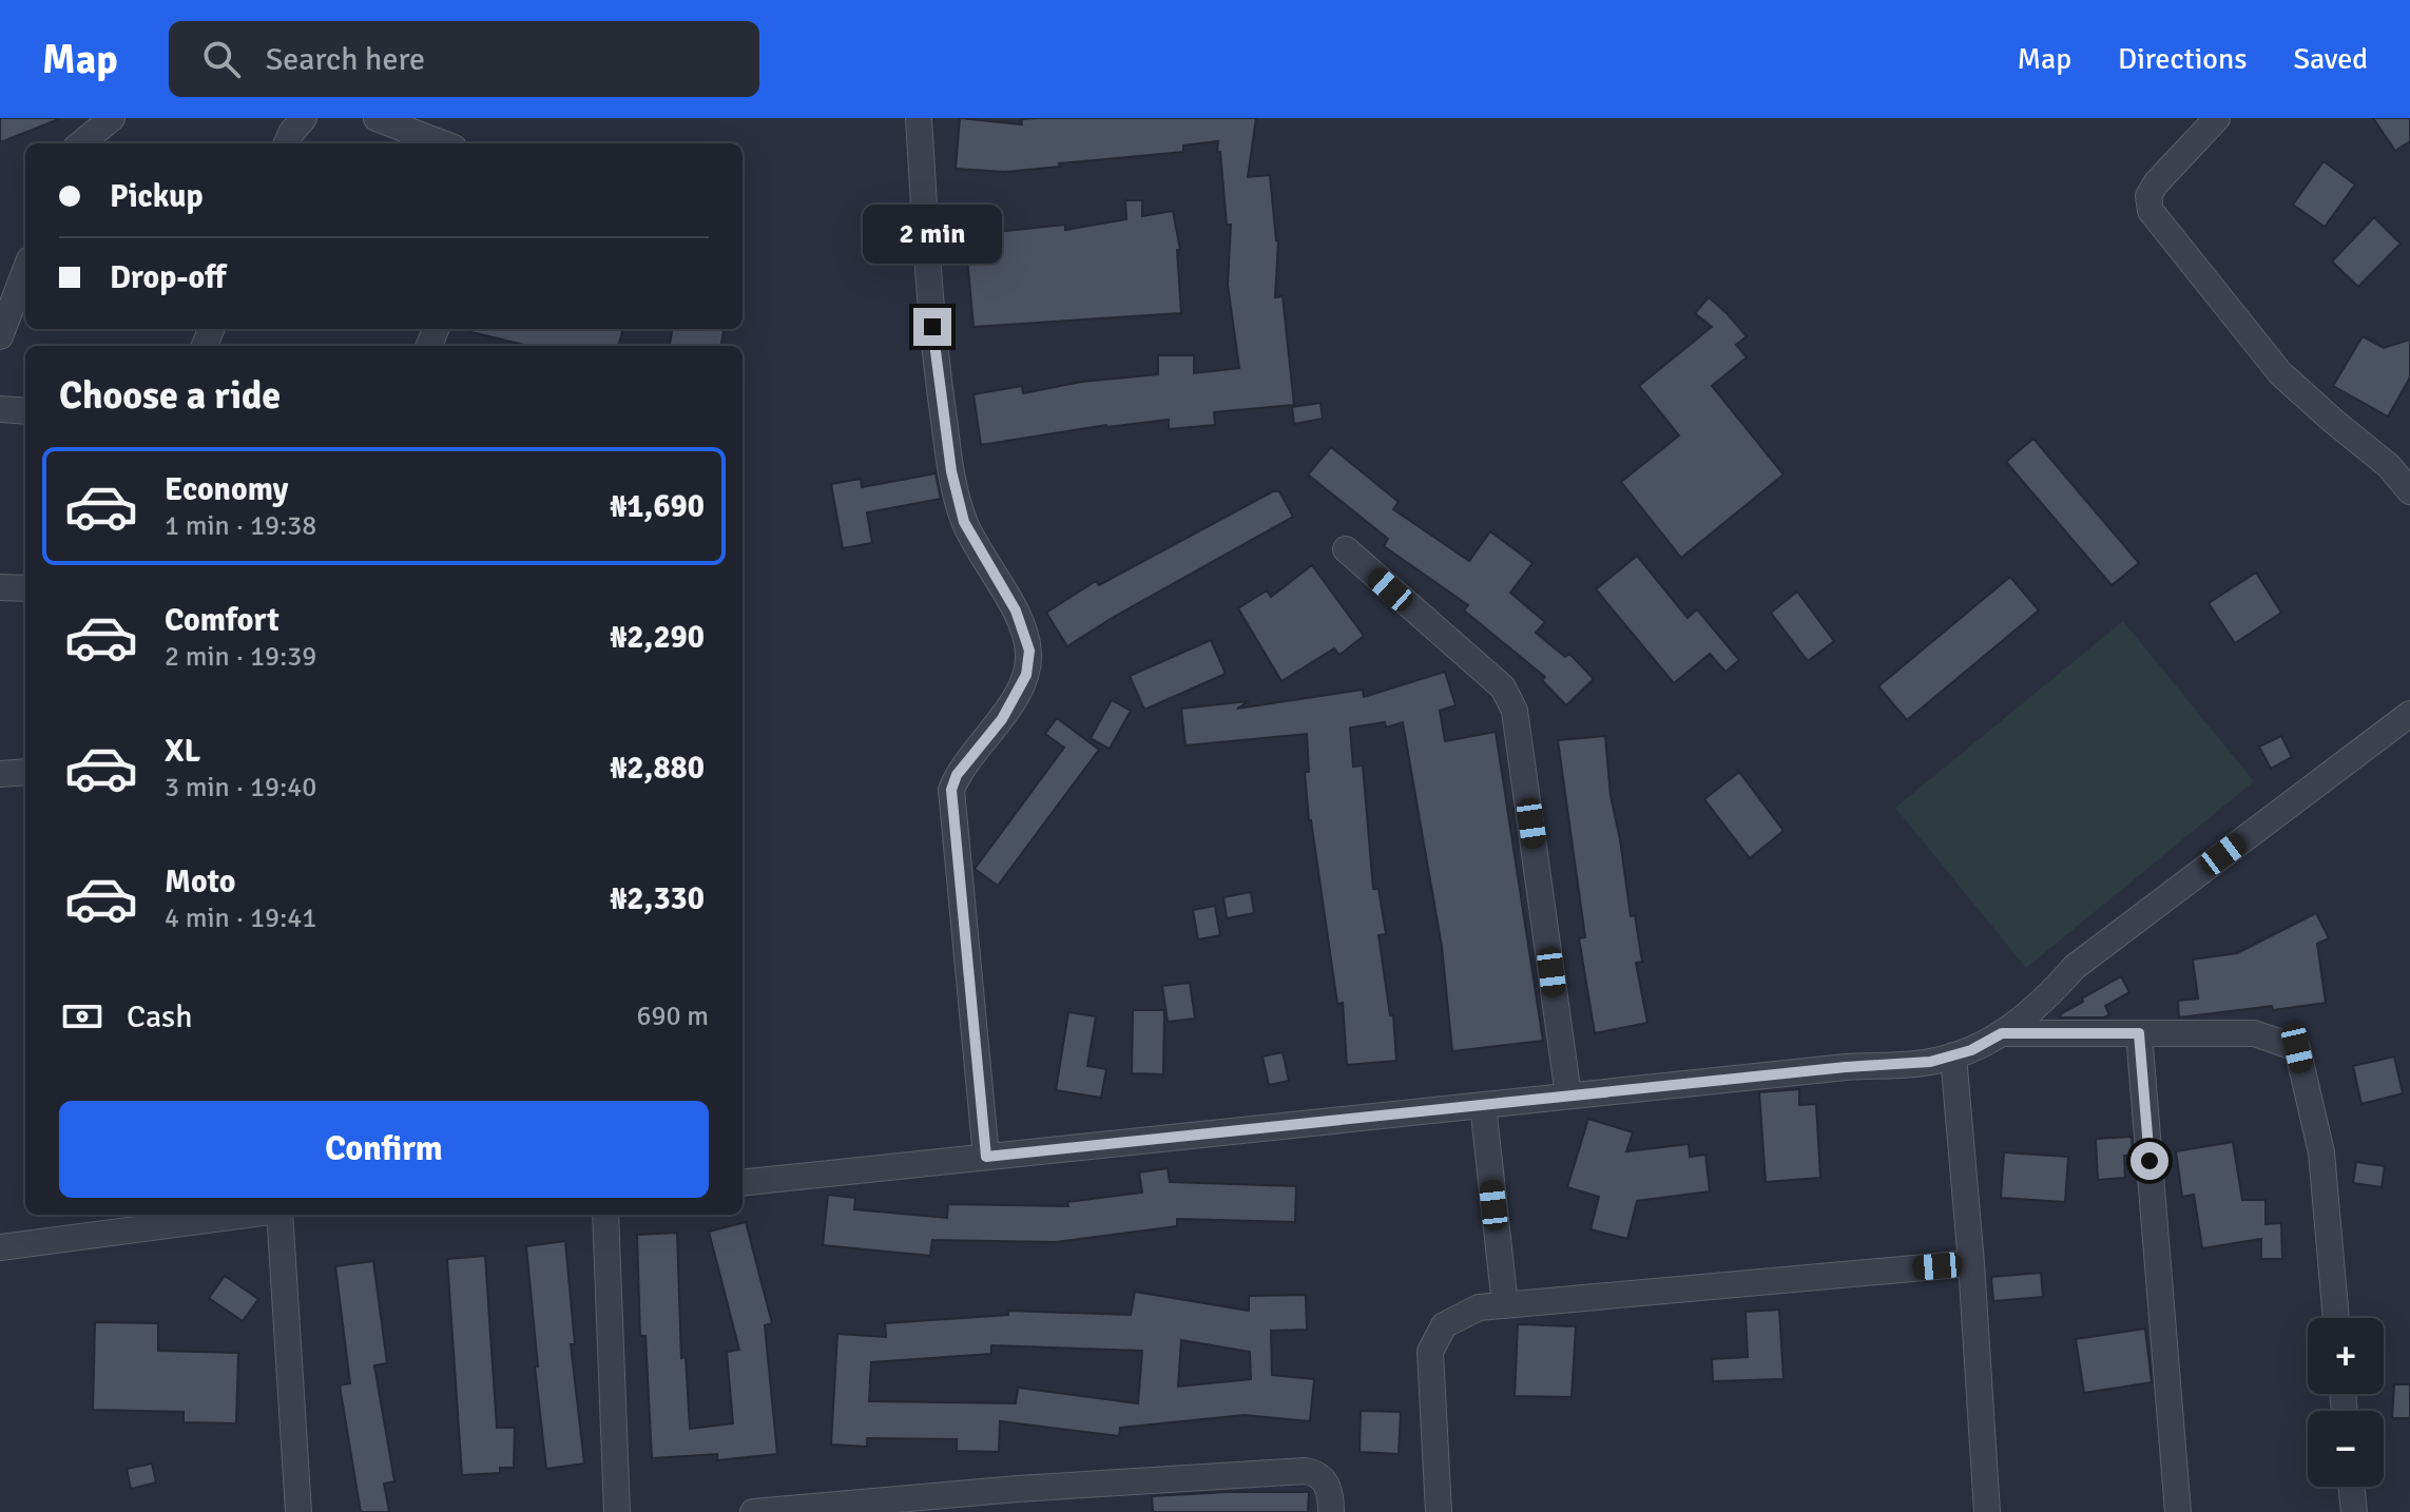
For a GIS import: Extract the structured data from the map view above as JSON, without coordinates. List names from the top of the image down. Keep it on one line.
{"page":{"header":"Map","search":"Search here","nav":["Map","Directions","Saved"],"banner":["Pickup","Drop-off"],"bubble":"2 min","heading":"Choose a ride","list":[{"name":"Economy","note":"1 min · 19:38","value":"₦1,690"},{"name":"Comfort","note":"2 min · 19:39","value":"₦2,290"},{"name":"XL","note":"3 min · 19:40","value":"₦2,880"},{"name":"Moto","note":"4 min · 19:41","value":"₦2,330"}],"pay":["Cash","690 m"],"buttons":"Confirm","map_buttons":["+","−"]}}
